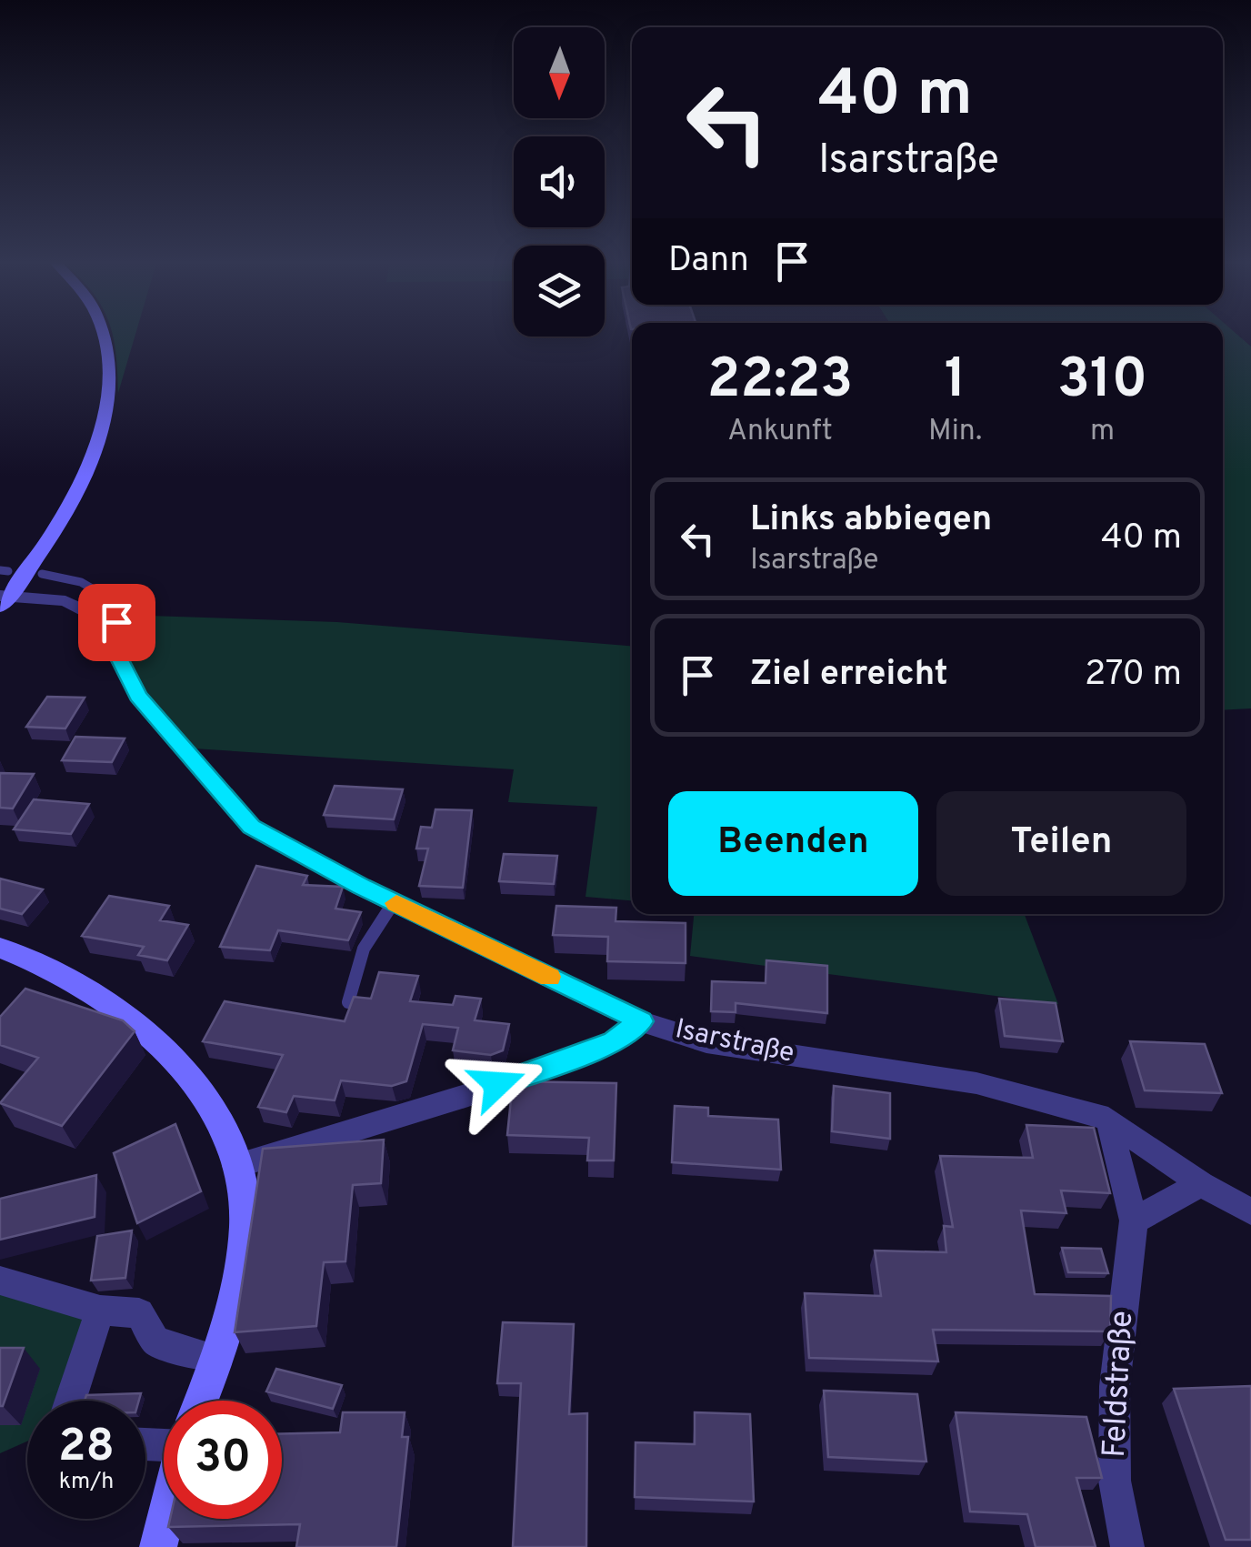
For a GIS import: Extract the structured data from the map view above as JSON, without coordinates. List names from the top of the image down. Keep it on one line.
{"streets":{"street":["Isarstraße","Feldstraße"]},"crossings":[["Isarstraße","Feldstraße"]],"north":"bottom","page":{"turn":["40 m","Isarstraße"],"then":"Dann","eta":["22:23","Ankunft","1","Min.","310","m"],"list":[{"name":"Links abbiegen","note":"Isarstraße","value":"40 m"},{"name":"Ziel erreicht","value":"270 m"}],"buttons":["Beenden","Teilen"],"speed":"28 km/h","limit":"30"}}
